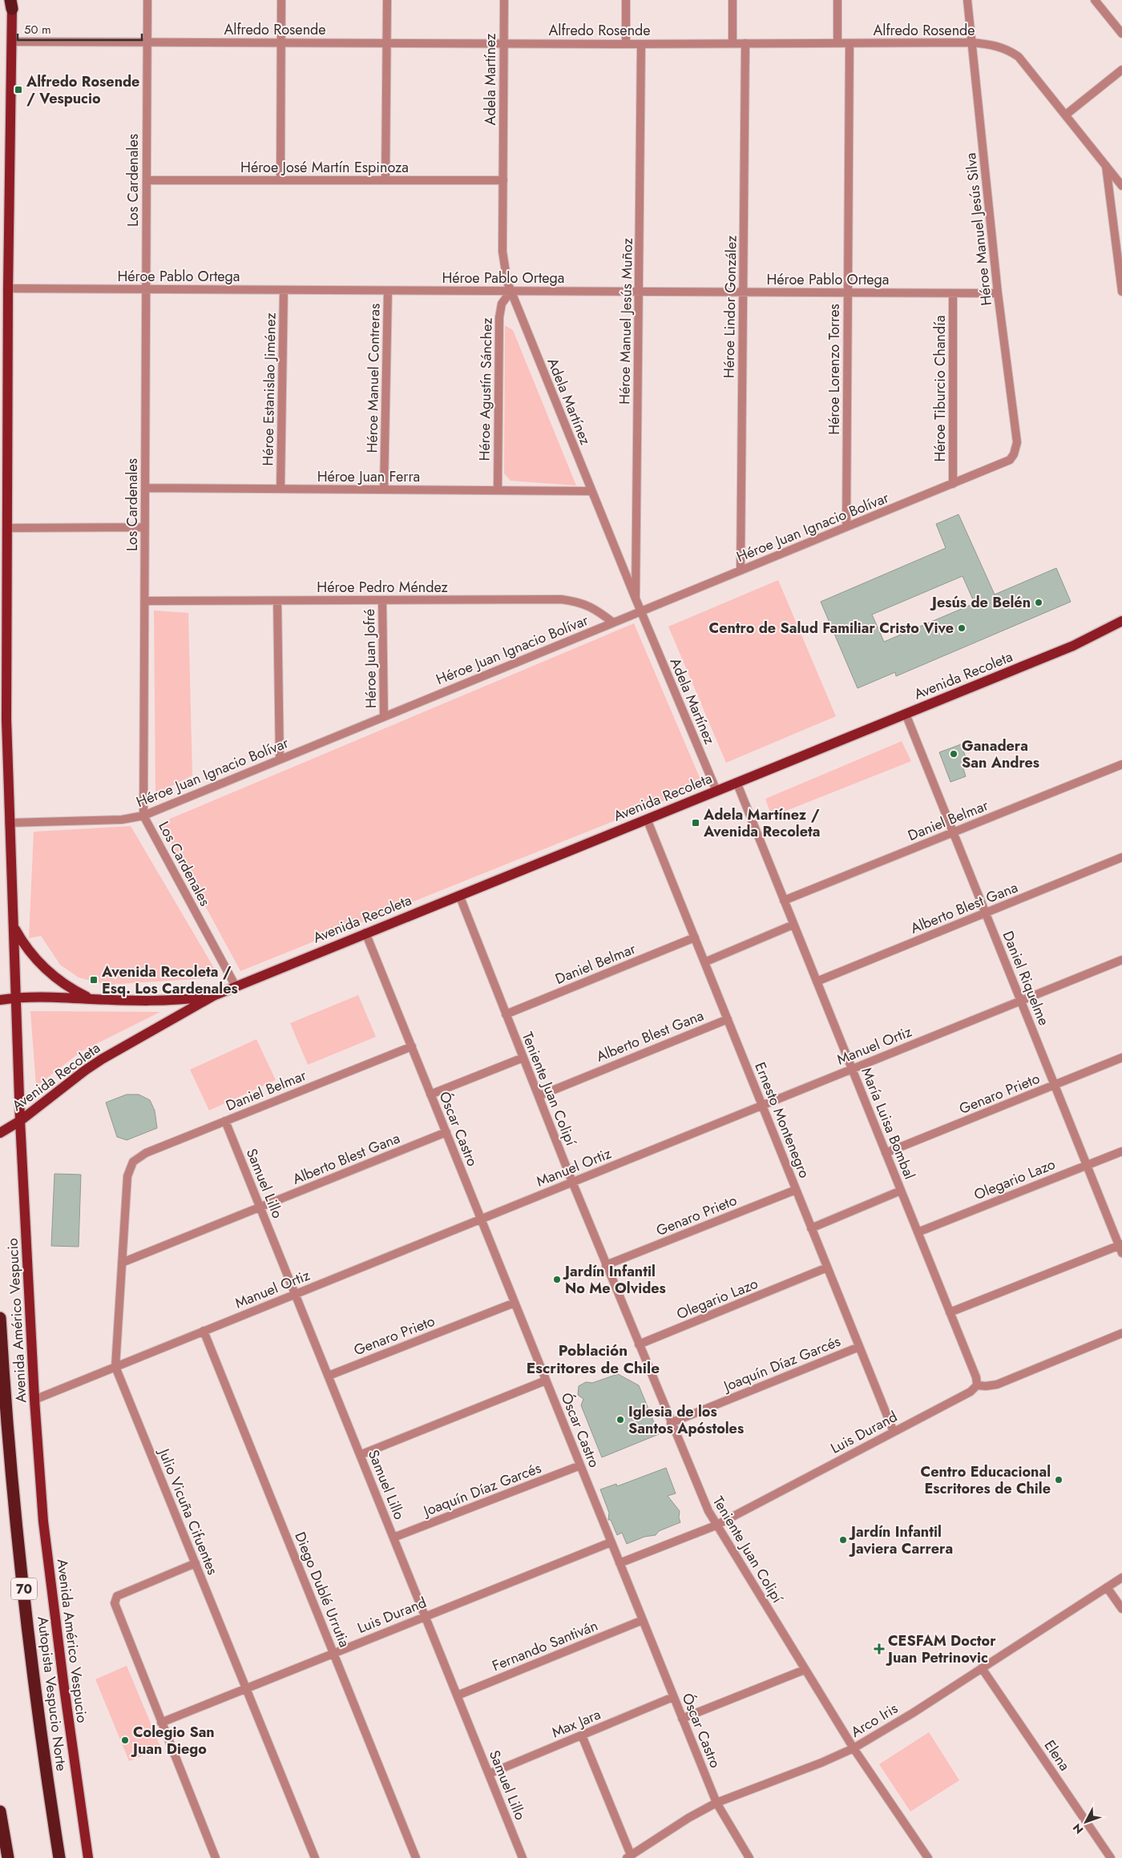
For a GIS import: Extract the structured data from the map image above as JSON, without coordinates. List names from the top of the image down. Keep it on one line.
{"streets":{"highway":["70","Autopista Vespucio Norte"],"main road":["Avenida Recoleta","Avenida Américo Vespucio"],"street":["Alfredo Rosende","Adela Martínez","Héroe José Martín Espinoza","Los Cardenales","Héroe Manuel Jesús Silva","Héroe Pablo Ortega","Héroe Lindor González","Héroe Manuel Jesús Muñoz","Héroe Lorenzo Torres","Héroe Manuel Contreras","Héroe Tiburcio Chandía","Héroe Estanislao Jiménez","Héroe Agustín Sánchez","Héroe Juan Ferra","Héroe Juan Ignacio Bolívar","Héroe Pedro Méndez","Héroe Juan Jofré","Daniel Belmar","Alberto Blest Gana","Daniel Riquelme","Manuel Ortiz","Teniente Juan Colipí","Genaro Prieto","Ernesto Montenegro","María Luisa Bombal","Óscar Castro","Olegario Lazo","Samuel Lillo","Joaquín Díaz Garcés","Luis Durand","Julio Vicuña Cifuentes","Diego Dublé Urrutia","Fernando Santiván","Arco Iris","Max Jara","Elena"]},"crossings":[["Alfredo Rosende","Adela Martínez"],["Alfredo Rosende","Los Cardenales"],["Alfredo Rosende","Héroe Manuel Jesús Silva"],["Alfredo Rosende","Héroe Lindor González"],["Alfredo Rosende","Héroe Manuel Jesús Muñoz"],["Alfredo Rosende","Héroe Lorenzo Torres"],["Alfredo Rosende","Avenida Américo Vespucio"],["Adela Martínez","Héroe José Martín Espinoza"],["Adela Martínez","Héroe Pablo Ortega"],["Adela Martínez","Héroe Manuel Jesús Muñoz"],["Adela Martínez","Héroe Agustín Sánchez"],["Adela Martínez","Héroe Juan Ferra"],["Adela Martínez","Héroe Juan Ignacio Bolívar"],["Adela Martínez","Avenida Recoleta"],["Héroe José Martín Espinoza","Los Cardenales"],["Los Cardenales","Héroe Pablo Ortega"],["Los Cardenales","Héroe Juan Ferra"],["Los Cardenales","Héroe Juan Ignacio Bolívar"],["Los Cardenales","Héroe Pedro Méndez"],["Los Cardenales","Avenida Recoleta"],["Héroe Manuel Jesús Silva","Héroe Pablo Ortega"],["Héroe Manuel Jesús Silva","Héroe Juan Ignacio Bolívar"],["Héroe Pablo Ortega","Héroe Lindor González"],["Héroe Pablo Ortega","Héroe Manuel Jesús Muñoz"],["Héroe Pablo Ortega","Héroe Lorenzo Torres"],["Héroe Pablo Ortega","Héroe Manuel Contreras"],["Héroe Pablo Ortega","Héroe Tiburcio Chandía"],["Héroe Pablo Ortega","Héroe Estanislao Jiménez"],["Héroe Pablo Ortega","Héroe Agustín Sánchez"],["Héroe Pablo Ortega","Avenida Américo Vespucio"],["Héroe Lindor González","Héroe Juan Ignacio Bolívar"],["Héroe Lorenzo Torres","Héroe Juan Ignacio Bolívar"],["Héroe Manuel Contreras","Héroe Juan Ferra"],["Héroe Tiburcio Chandía","Héroe Juan Ignacio Bolívar"],["Héroe Estanislao Jiménez","Héroe Juan Ferra"],["Héroe Agustín Sánchez","Héroe Juan Ferra"],["Héroe Juan Ignacio Bolívar","Héroe Pedro Méndez"],["Héroe Juan Ignacio Bolívar","Héroe Juan Jofré"],["Héroe Juan Ignacio Bolívar","Avenida Américo Vespucio"],["Héroe Pedro Méndez","Héroe Juan Jofré"],["Avenida Recoleta","Daniel Riquelme"],["Avenida Recoleta","Teniente Juan Colipí"],["Avenida Recoleta","Ernesto Montenegro"],["Avenida Recoleta","María Luisa Bombal"],["Avenida Recoleta","Óscar Castro"],["Avenida Recoleta","Avenida Américo Vespucio"],["Daniel Belmar","Daniel Riquelme"],["Daniel Belmar","Teniente Juan Colipí"],["Daniel Belmar","Ernesto Montenegro"],["Daniel Belmar","María Luisa Bombal"],["Daniel Belmar","Óscar Castro"],["Daniel Belmar","Samuel Lillo"],["Daniel Belmar","Julio Vicuña Cifuentes"],["Alberto Blest Gana","Daniel Riquelme"],["Alberto Blest Gana","Teniente Juan Colipí"],["Alberto Blest Gana","Ernesto Montenegro"],["Alberto Blest Gana","María Luisa Bombal"],["Alberto Blest Gana","Óscar Castro"],["Alberto Blest Gana","Samuel Lillo"],["Alberto Blest Gana","Julio Vicuña Cifuentes"],["Daniel Riquelme","Manuel Ortiz"],["Daniel Riquelme","Genaro Prieto"],["Daniel Riquelme","Olegario Lazo"],["Manuel Ortiz","Teniente Juan Colipí"],["Manuel Ortiz","Ernesto Montenegro"],["Manuel Ortiz","María Luisa Bombal"],["Manuel Ortiz","Óscar Castro"],["Manuel Ortiz","Samuel Lillo"],["Manuel Ortiz","Avenida Américo Vespucio"],["Manuel Ortiz","Julio Vicuña Cifuentes"],["Manuel Ortiz","Diego Dublé Urrutia"],["Teniente Juan Colipí","Genaro Prieto"],["Teniente Juan Colipí","Olegario Lazo"],["Teniente Juan Colipí","Joaquín Díaz Garcés"],["Teniente Juan Colipí","Luis Durand"],["Teniente Juan Colipí","Arco Iris"],["Genaro Prieto","Ernesto Montenegro"],["Genaro Prieto","María Luisa Bombal"],["Genaro Prieto","Óscar Castro"],["Genaro Prieto","Samuel Lillo"],["Ernesto Montenegro","Olegario Lazo"],["Ernesto Montenegro","Joaquín Díaz Garcés"],["Ernesto Montenegro","Luis Durand"],["María Luisa Bombal","Olegario Lazo"],["María Luisa Bombal","Luis Durand"],["Óscar Castro","Joaquín Díaz Garcés"],["Óscar Castro","Luis Durand"],["Óscar Castro","Fernando Santiván"],["Óscar Castro","Arco Iris"],["Óscar Castro","Max Jara"],["Samuel Lillo","Joaquín Díaz Garcés"],["Samuel Lillo","Luis Durand"],["Samuel Lillo","Fernando Santiván"],["Samuel Lillo","Max Jara"],["Luis Durand","Julio Vicuña Cifuentes"],["Luis Durand","Diego Dublé Urrutia"],["Arco Iris","Elena"]],"districts":["Población Escritores de Chile"],"places":{"transit":["Alfredo Rosende / Vespucio","Adela Martínez / Avenida Recoleta","Avenida Recoleta / Esq. Los Cardenales"],"other":["Jesús de Belén","Centro de Salud Familiar Cristo Vive","Ganadera San Andres","Jardín Infantil No Me Olvides","Iglesia de los Santos Apóstoles","Centro Educacional Escritores de Chile","Jardín Infantil Javiera Carrera","Colegio San Juan Diego"],"health":["CESFAM Doctor Juan Petrinovic"]},"scale_bar":"50 m","north":"bottom left"}
